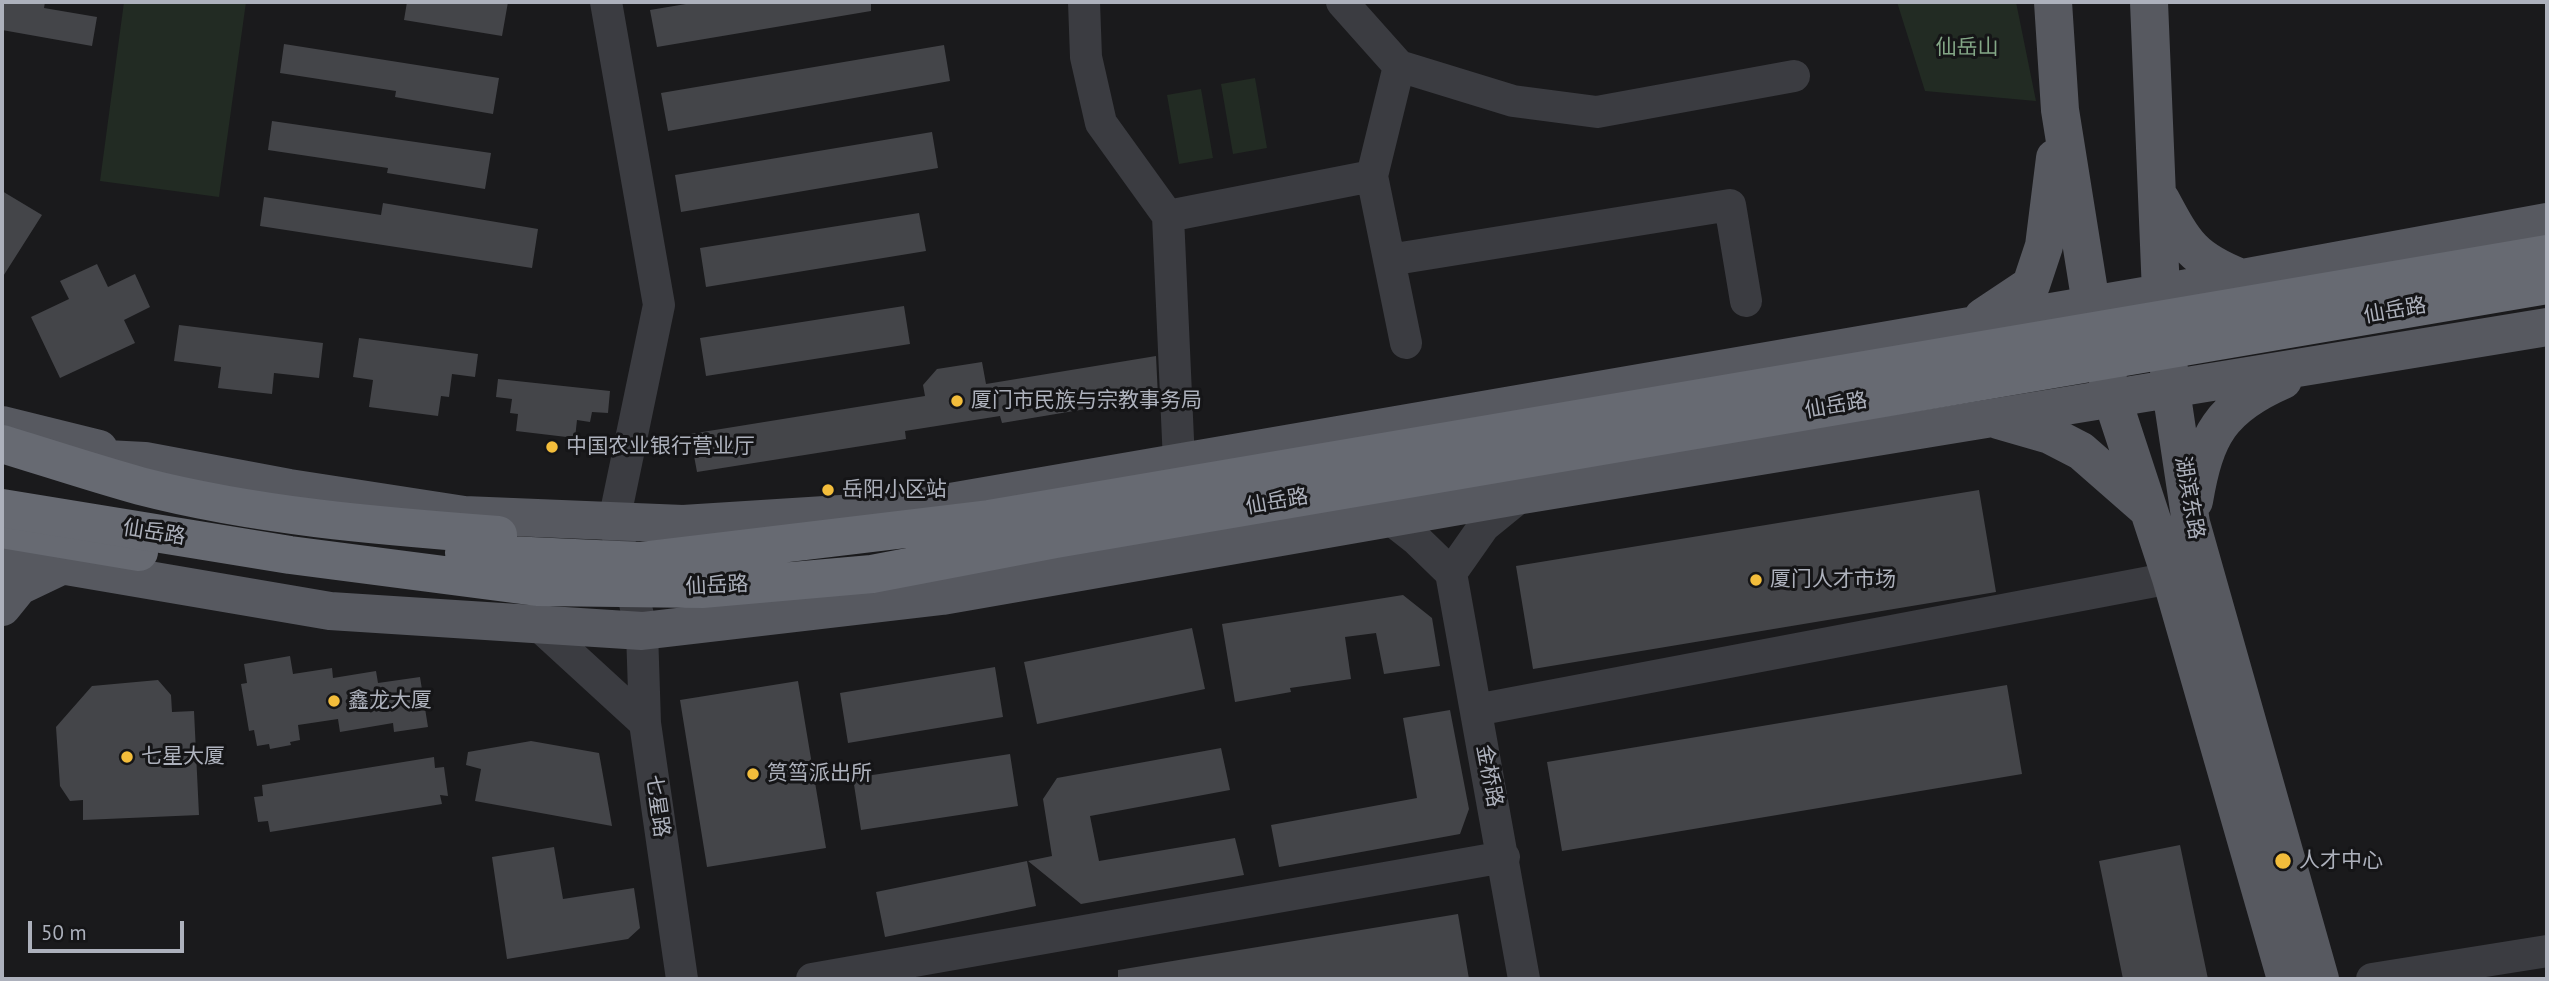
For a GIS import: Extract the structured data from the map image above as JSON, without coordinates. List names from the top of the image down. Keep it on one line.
{"streets":{"highway":["仙岳路"],"main road":["湖滨东路"],"street":["金桥路","七星路"]},"parks":["仙岳山"],"places":["厦门市民族与宗教事务局","中国农业银行营业厅","岳阳小区站","厦门人才市场","鑫龙大厦","七星大厦","筼筜派出所","人才中心"],"scale_bar":"50 m"}
